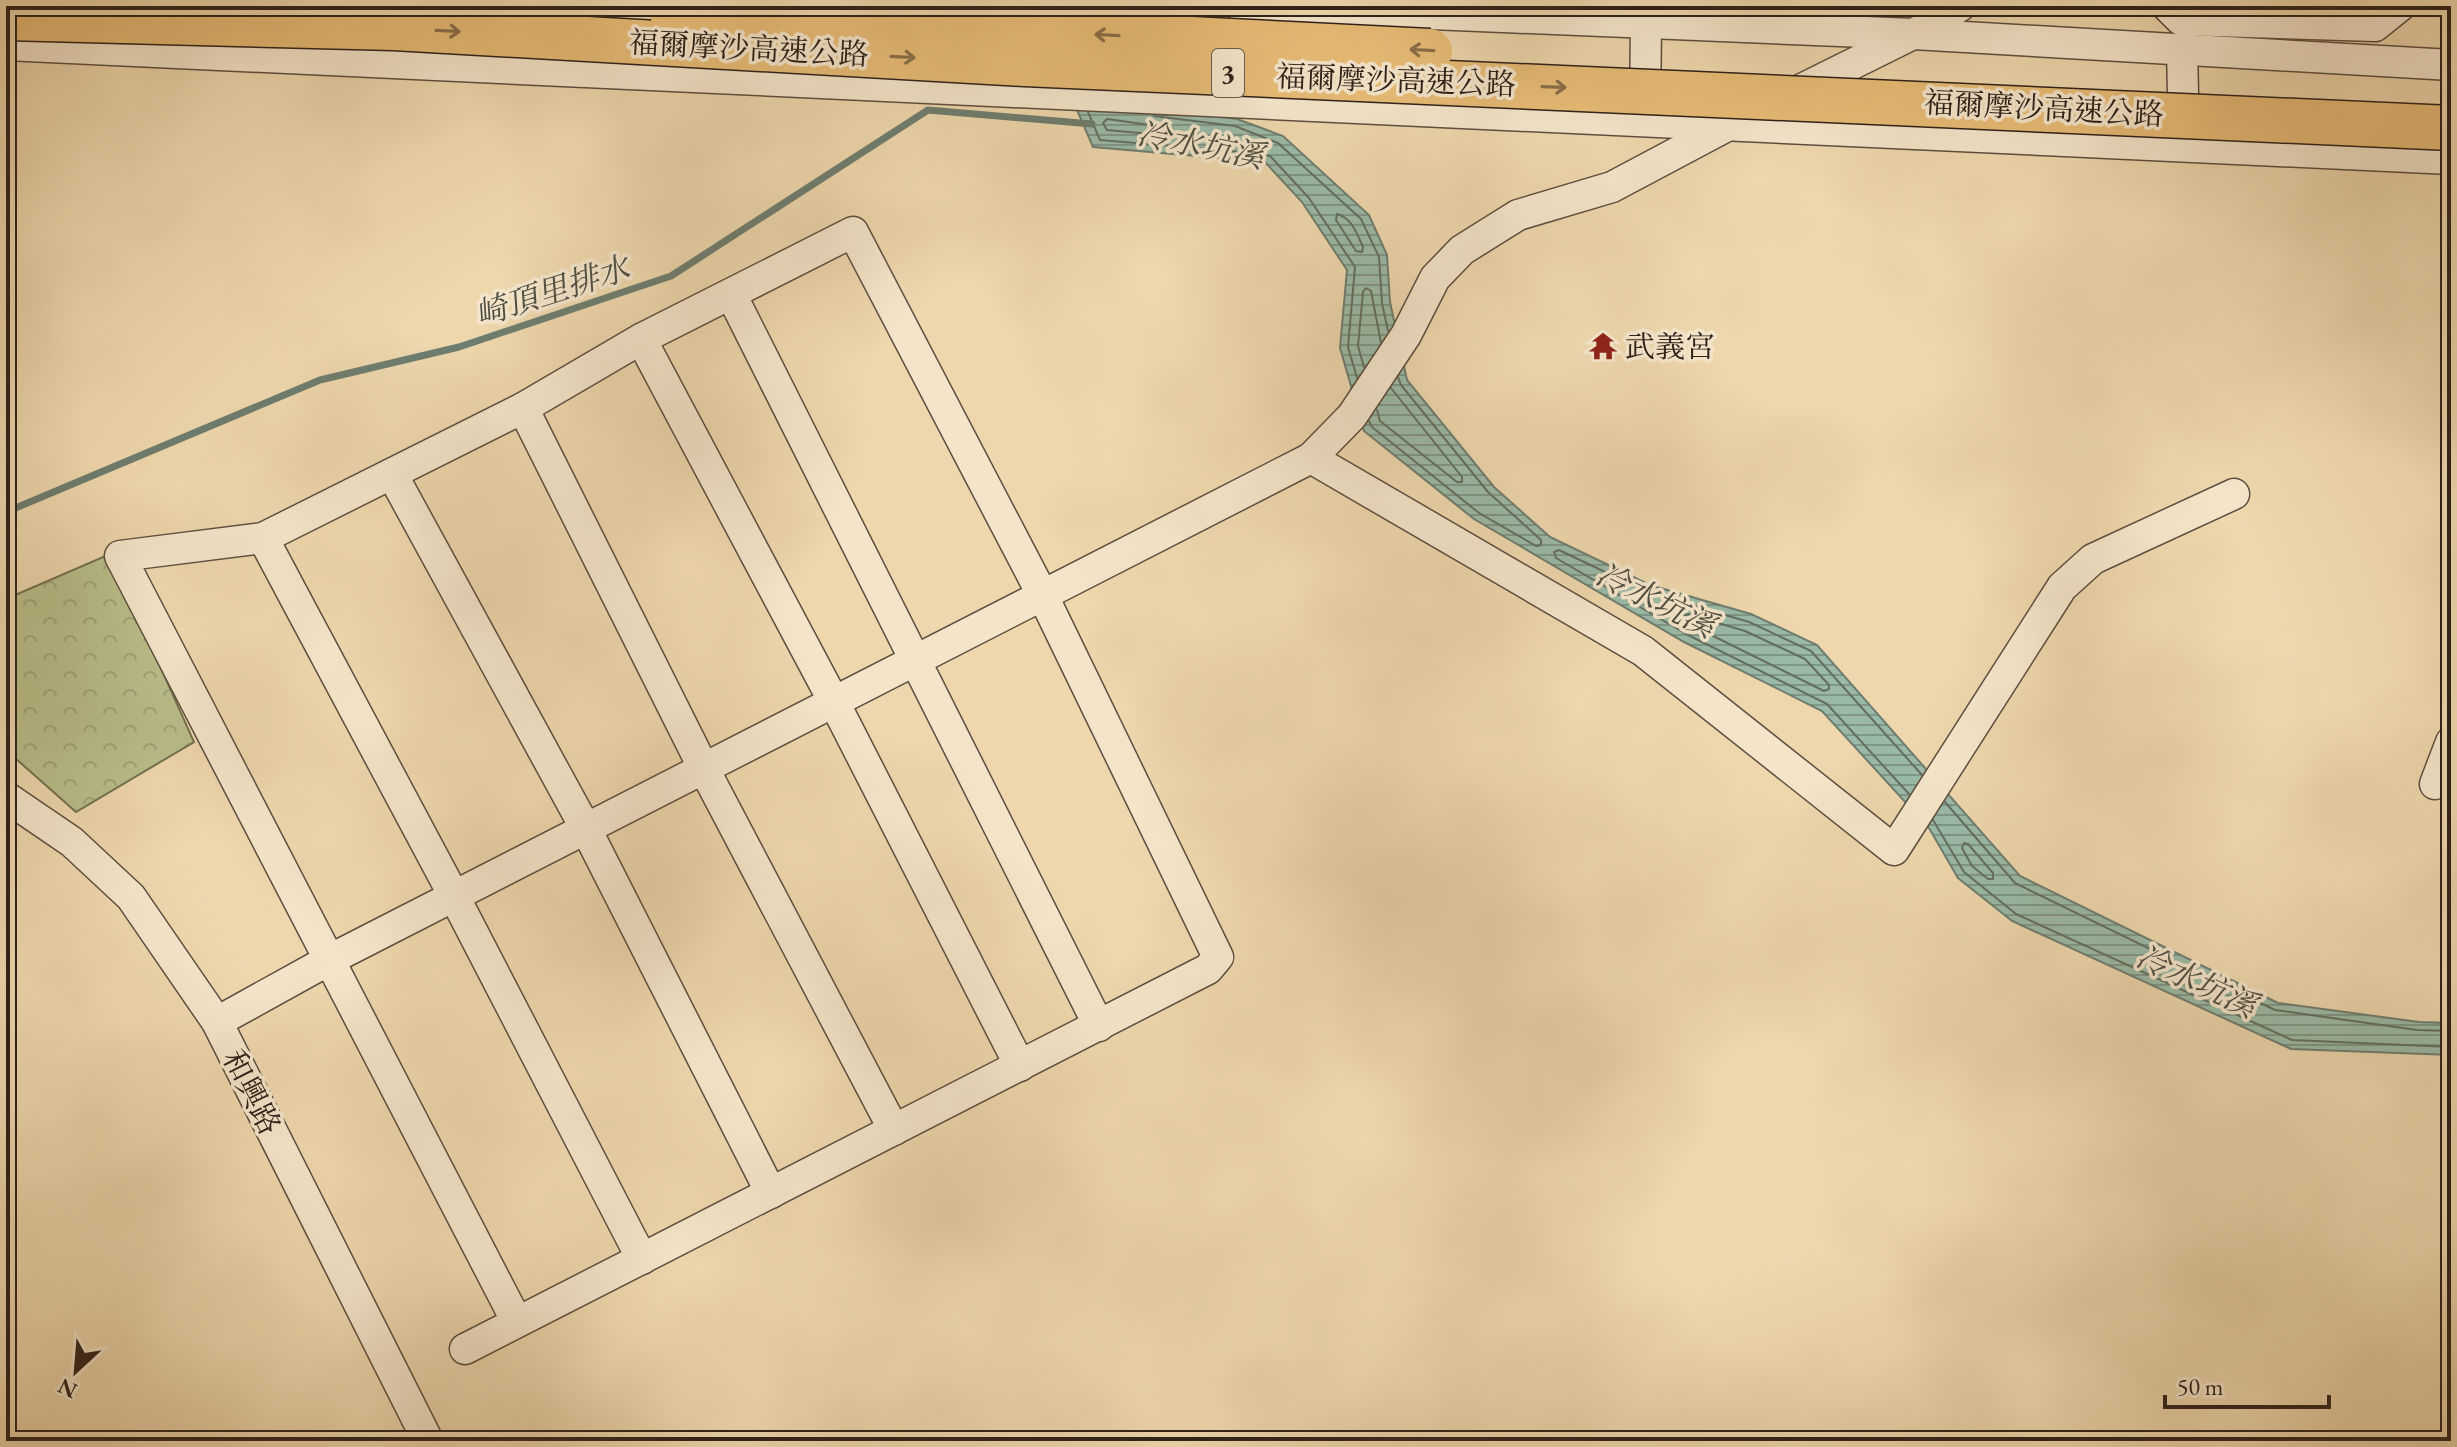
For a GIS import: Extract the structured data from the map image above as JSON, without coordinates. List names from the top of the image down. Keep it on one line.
{"streets":{"highway":["福爾摩沙高速公路","3"],"street":["和興路"]},"water":["冷水坑溪","崎頂里排水"],"places":{"temple":["武義宮"]},"scale_bar":"50 m","north":"bottom left"}
